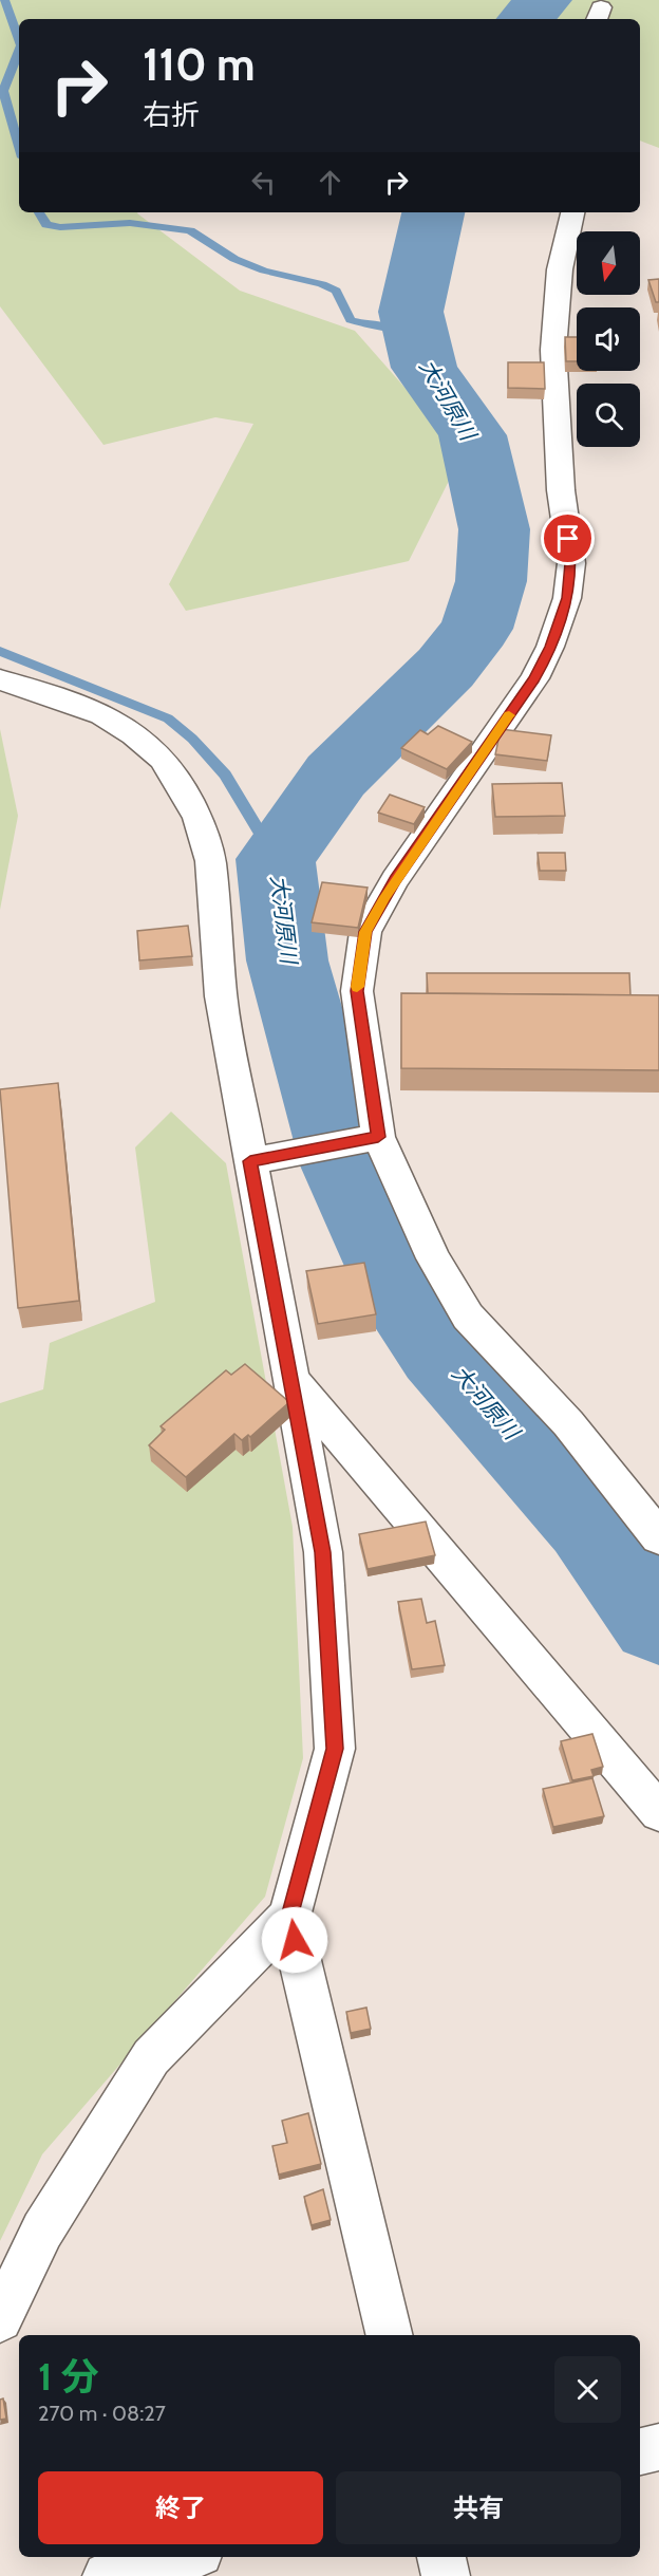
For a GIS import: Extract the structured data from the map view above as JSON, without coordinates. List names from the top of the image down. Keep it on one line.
{"water":["大河原川"],"north":"bottom","page":{"turn":["110 m","右折"],"heading":["1 分","270 m · 08:27"],"buttons":["終了","共有"]}}
